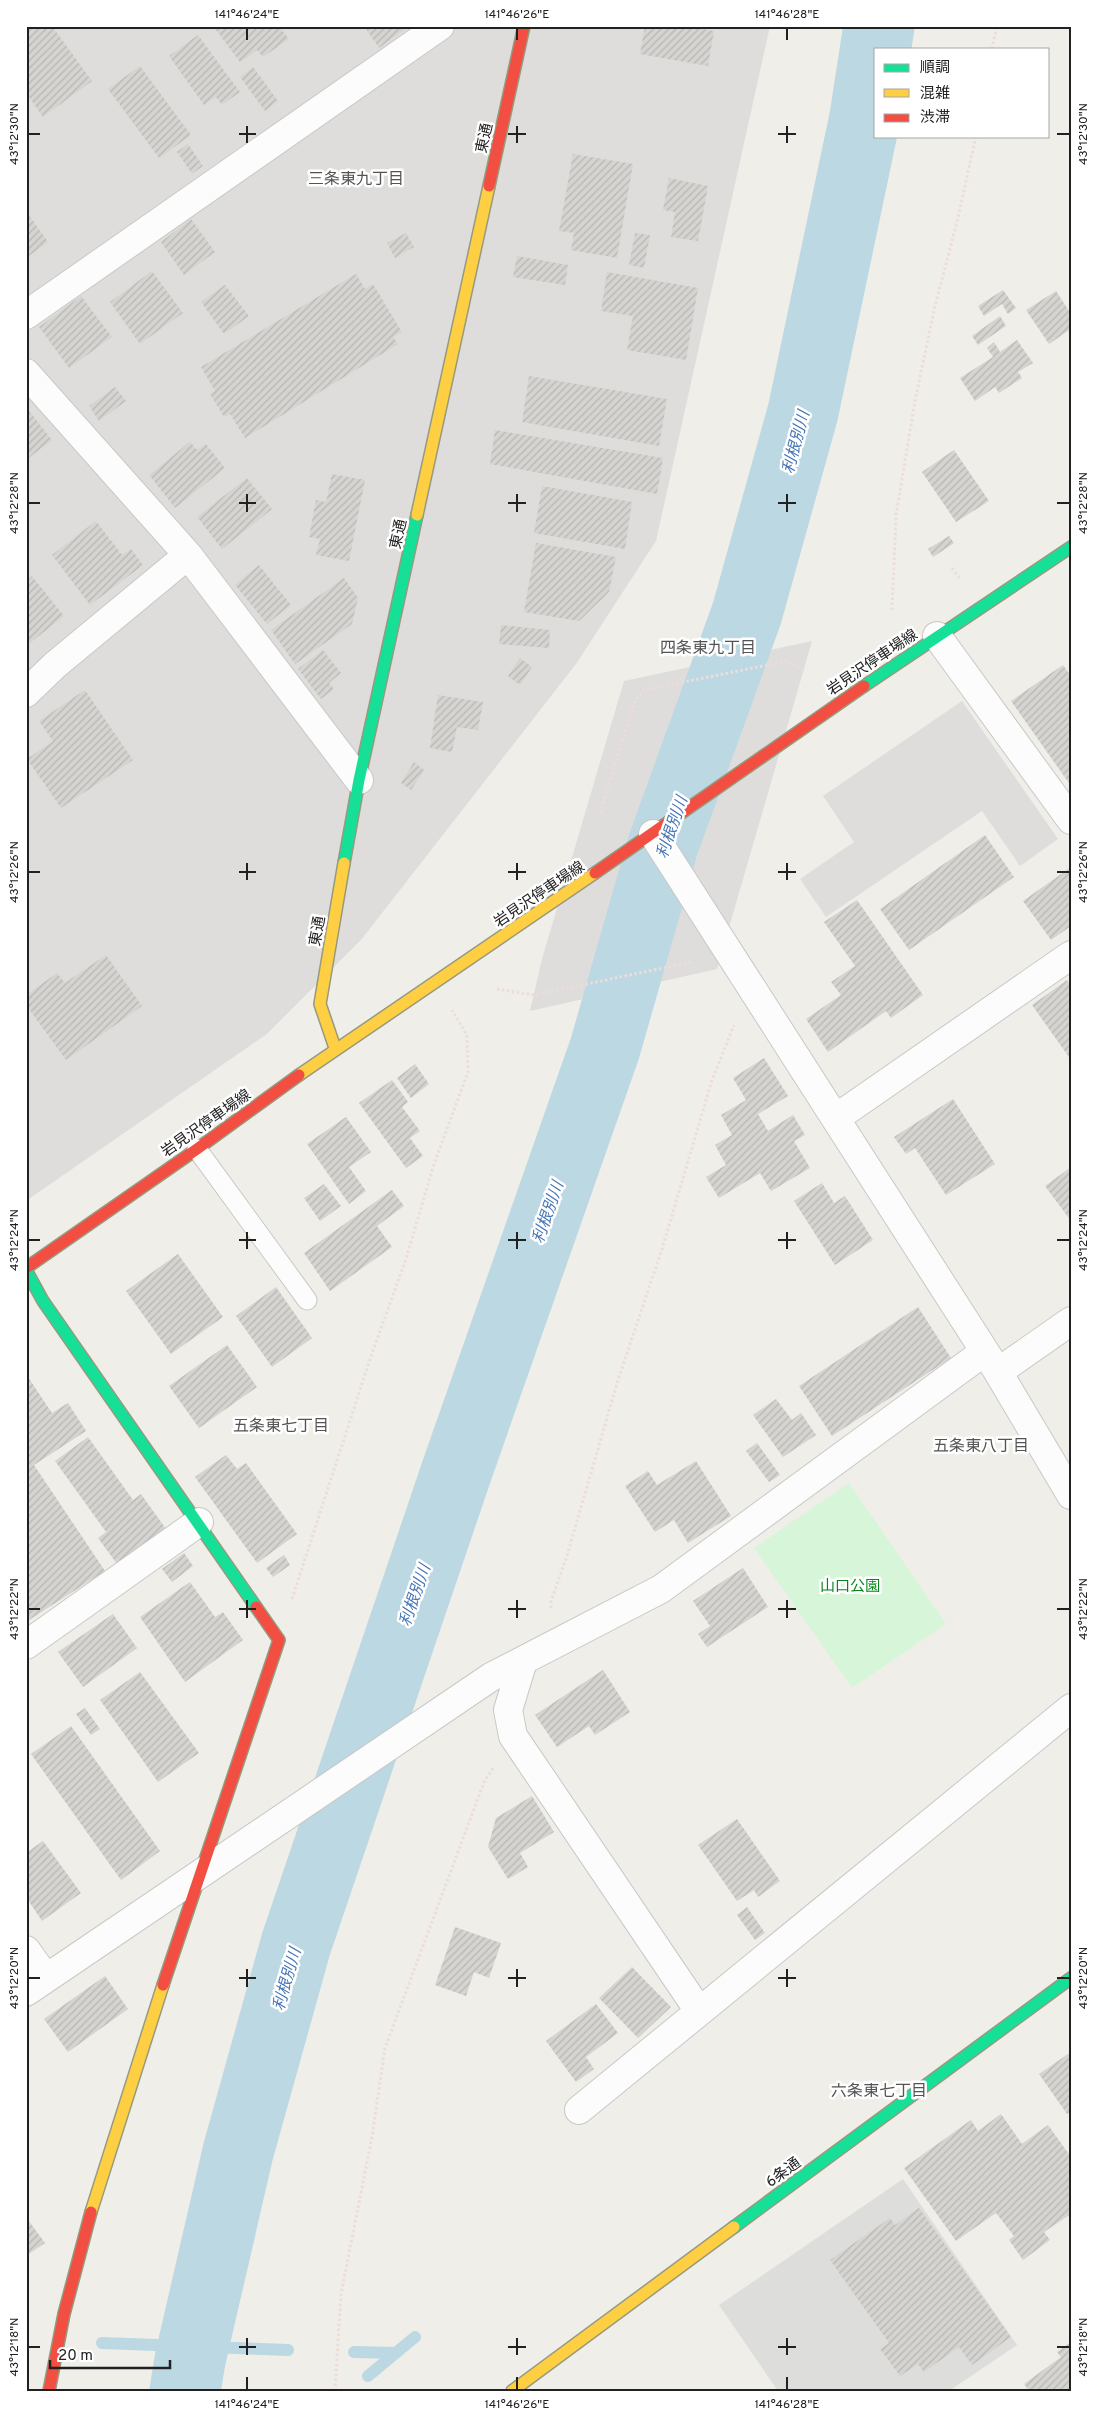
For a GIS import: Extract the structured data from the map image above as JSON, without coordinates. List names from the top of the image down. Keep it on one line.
{"streets":{"street":["東通","岩見沢停車場線","6条通"]},"crossings":[["東通","岩見沢停車場線"]],"districts":["三条東九丁目","四条東九丁目","五条東七丁目","五条東八丁目","六条東七丁目"],"water":["利根別川"],"parks":["山口公園"],"legend":["順調","混雑","渋滞"],"scale_bar":"20 m","coordinates":["141°46'24\"E","141°46'26\"E","141°46'28\"E","43°12'30\"N","43°12'28\"N","43°12'26\"N","43°12'24\"N","43°12'22\"N","43°12'20\"N","43°12'18\"N"]}
